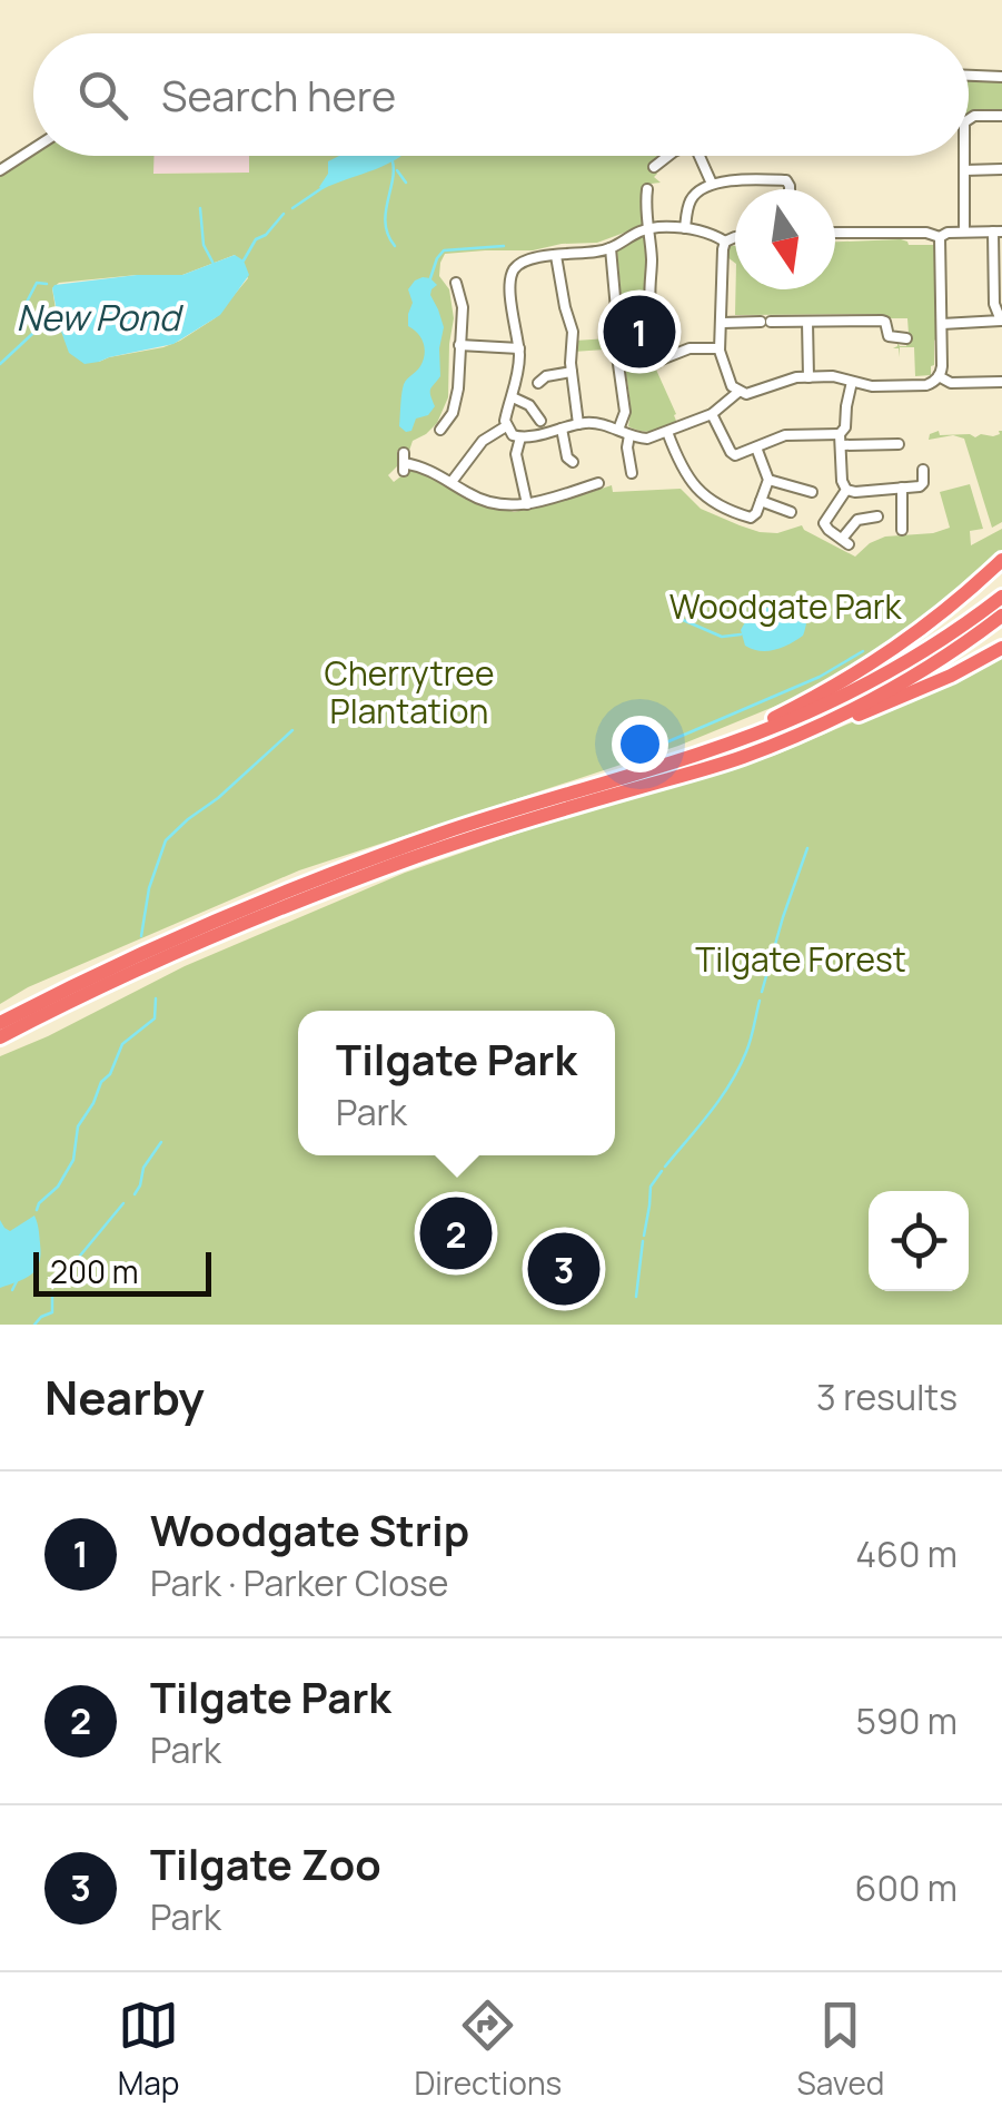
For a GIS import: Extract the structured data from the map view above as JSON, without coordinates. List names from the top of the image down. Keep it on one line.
{"water":["New Pond"],"parks":["Woodgate Park","Cherrytree Plantation","Tilgate Forest"],"scale_bar":"200 m","north":"bottom","page":{"search":"Search here","pins":["1","2","3"],"popup":["Tilgate Park","Park"],"scale":"200 m","heading":["Nearby","3 results"],"list":[{"mark":"1","name":"Woodgate Strip","note":"Park · Parker Close","value":"460 m"},{"mark":"2","name":"Tilgate Park","note":"Park","value":"590 m"},{"mark":"3","name":"Tilgate Zoo","note":"Park","value":"600 m"}],"nav":["Map","Directions","Saved"]}}
